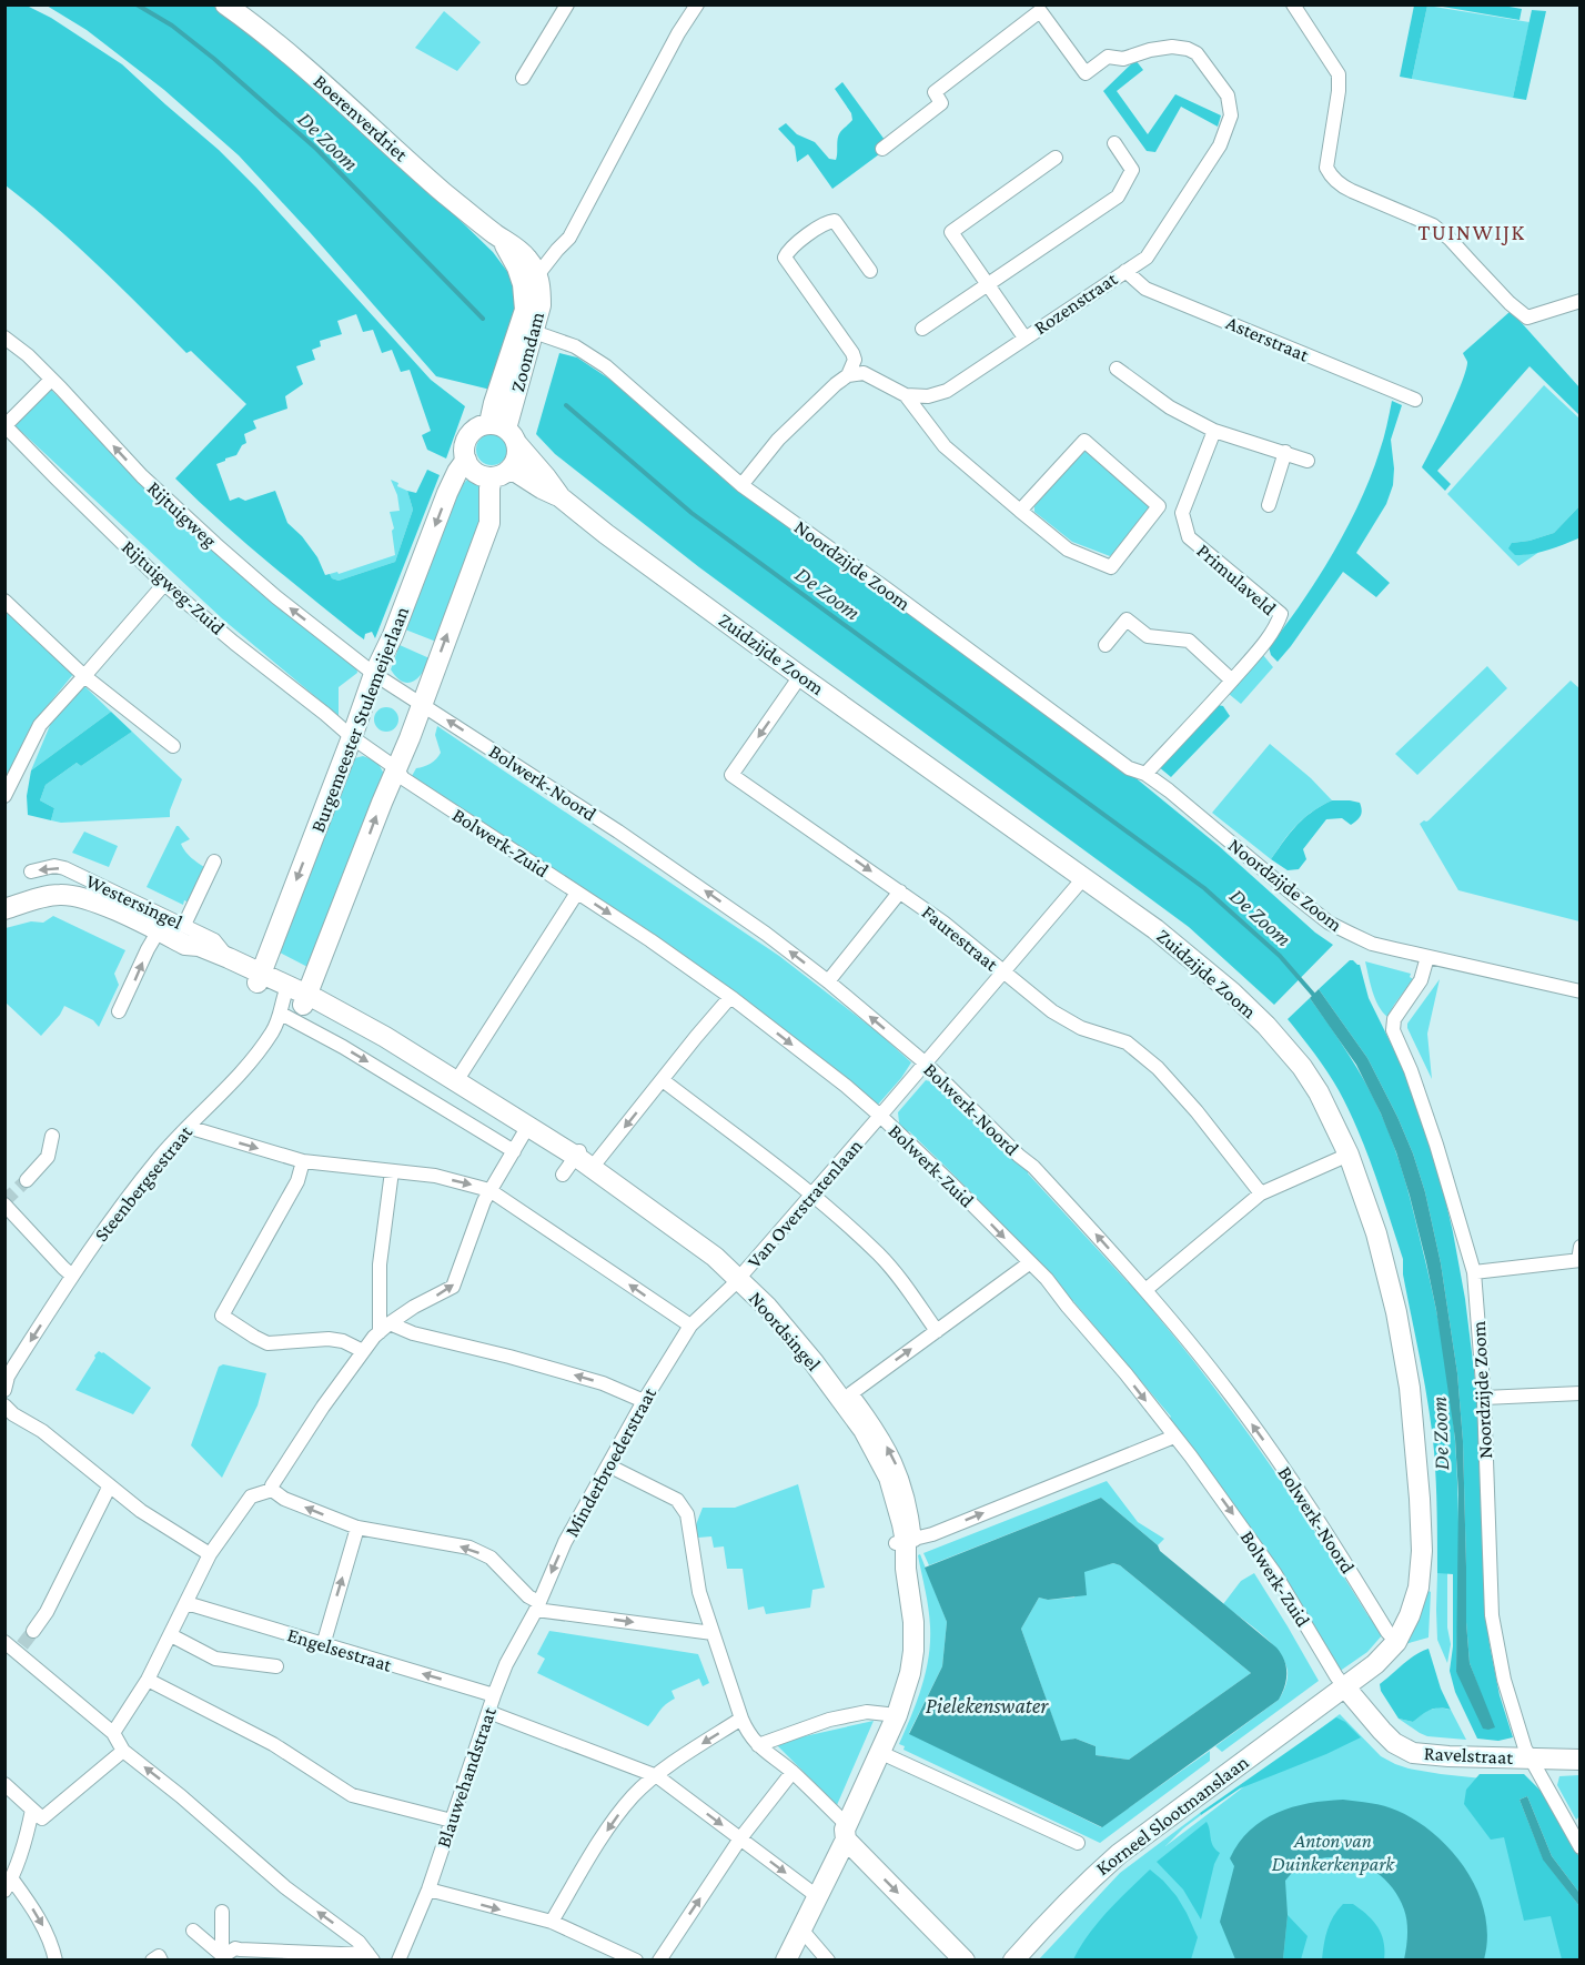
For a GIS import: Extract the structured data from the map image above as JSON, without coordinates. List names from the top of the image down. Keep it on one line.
{"streets":{"main road":["Boerenverdriet","Zoomdam","Zuidzijde Zoom","Burgemeester Stulemeijerlaan","Westersingel","Noordsingel","Ravelstraat","Korneel Slootmanslaan"],"street":["Rozenstraat","Asterstraat","Rijtuigweg","Noordzijde Zoom","Primulaveld","Rijtuigweg-Zuid","Bolwerk-Noord","Bolwerk-Zuid","Faurestraat","Steenbergsestraat","Van Overstratenlaan","Minderbroederstraat","Engelsestraat","Blauwehandstraat"]},"crossings":[["Boerenverdriet","Zoomdam"],["Rozenstraat","Asterstraat"],["Zoomdam","Noordzijde Zoom"],["Zoomdam","Zuidzijde Zoom"],["Zoomdam","Burgemeester Stulemeijerlaan"],["Rijtuigweg","Burgemeester Stulemeijerlaan"],["Rijtuigweg","Bolwerk-Noord"],["Noordzijde Zoom","Primulaveld"],["Noordzijde Zoom","Ravelstraat"],["Rijtuigweg-Zuid","Burgemeester Stulemeijerlaan"],["Rijtuigweg-Zuid","Bolwerk-Zuid"],["Zuidzijde Zoom","Burgemeester Stulemeijerlaan"],["Zuidzijde Zoom","Bolwerk-Noord"],["Zuidzijde Zoom","Bolwerk-Zuid"],["Zuidzijde Zoom","Faurestraat"],["Zuidzijde Zoom","Van Overstratenlaan"],["Zuidzijde Zoom","Ravelstraat"],["Zuidzijde Zoom","Korneel Slootmanslaan"],["Burgemeester Stulemeijerlaan","Bolwerk-Zuid"],["Burgemeester Stulemeijerlaan","Westersingel"],["Bolwerk-Noord","Van Overstratenlaan"],["Bolwerk-Zuid","Van Overstratenlaan"],["Bolwerk-Zuid","Ravelstraat"],["Bolwerk-Zuid","Korneel Slootmanslaan"],["Westersingel","Steenbergsestraat"],["Westersingel","Noordsingel"],["Faurestraat","Van Overstratenlaan"],["Steenbergsestraat","Noordsingel"],["Van Overstratenlaan","Noordsingel"],["Minderbroederstraat","Blauwehandstraat"],["Engelsestraat","Blauwehandstraat"],["Ravelstraat","Korneel Slootmanslaan"]],"one_way":["Rijtuigweg","Bolwerk-Noord","Minderbroederstraat","Engelsestraat"],"districts":["TUINWIJK"],"water":["De Zoom","Pielekenswater"],"parks":["Anton van Duinkerkenpark"]}
